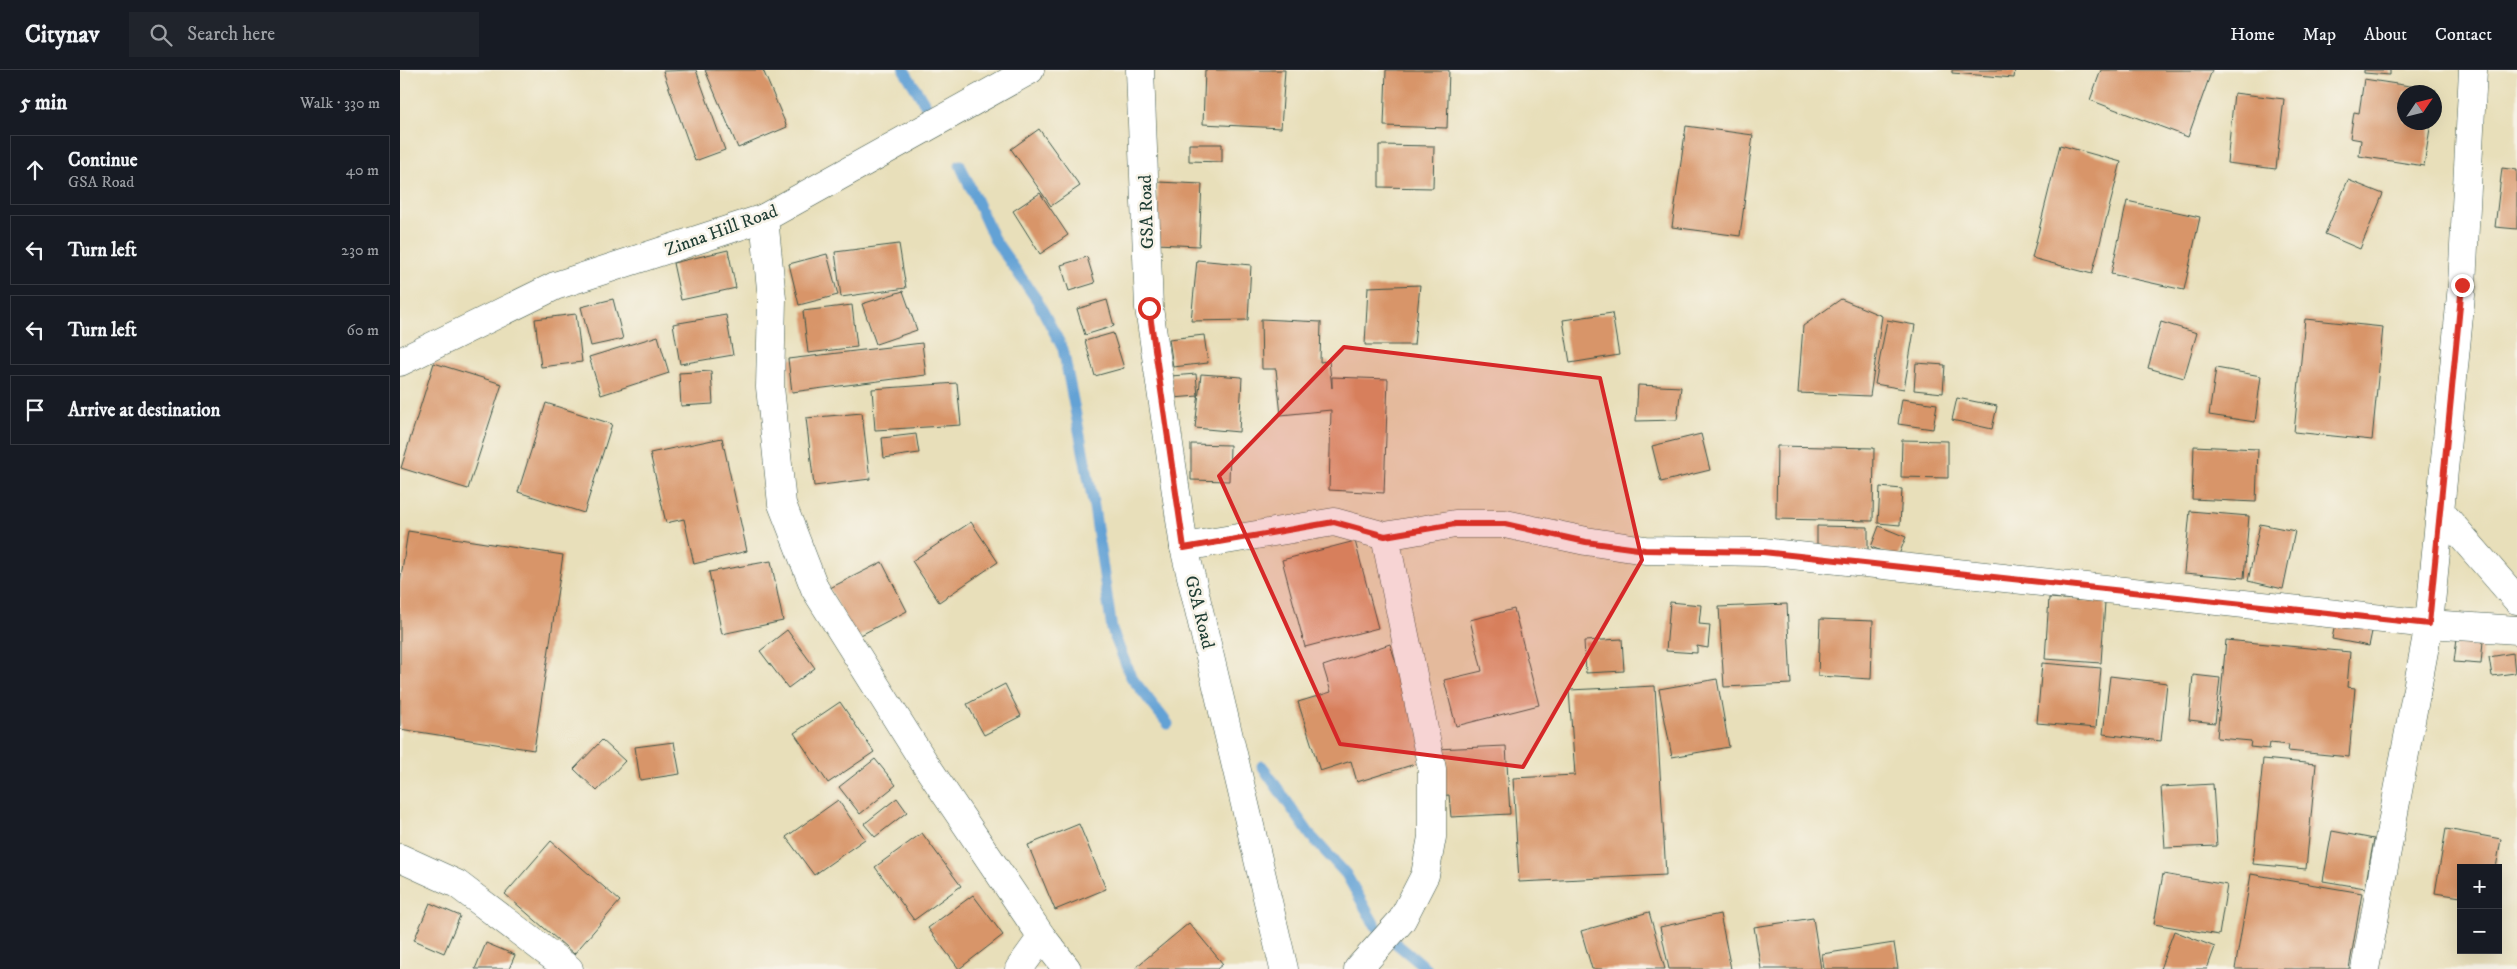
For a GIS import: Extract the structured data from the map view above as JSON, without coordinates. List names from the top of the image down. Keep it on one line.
{"streets":{"street":["GSA Road","Zinna Hill Road"]},"north":"top right","page":{"header":"Citynav","search":"Search here","nav":["Home","Map","About","Contact"],"heading":["5 min","Walk · 330 m"],"list":[["Continue","GSA Road","40 m"],["Turn left","230 m"],["Turn left","60 m"],"Arrive at destination"],"map_buttons":["+","−"]}}
